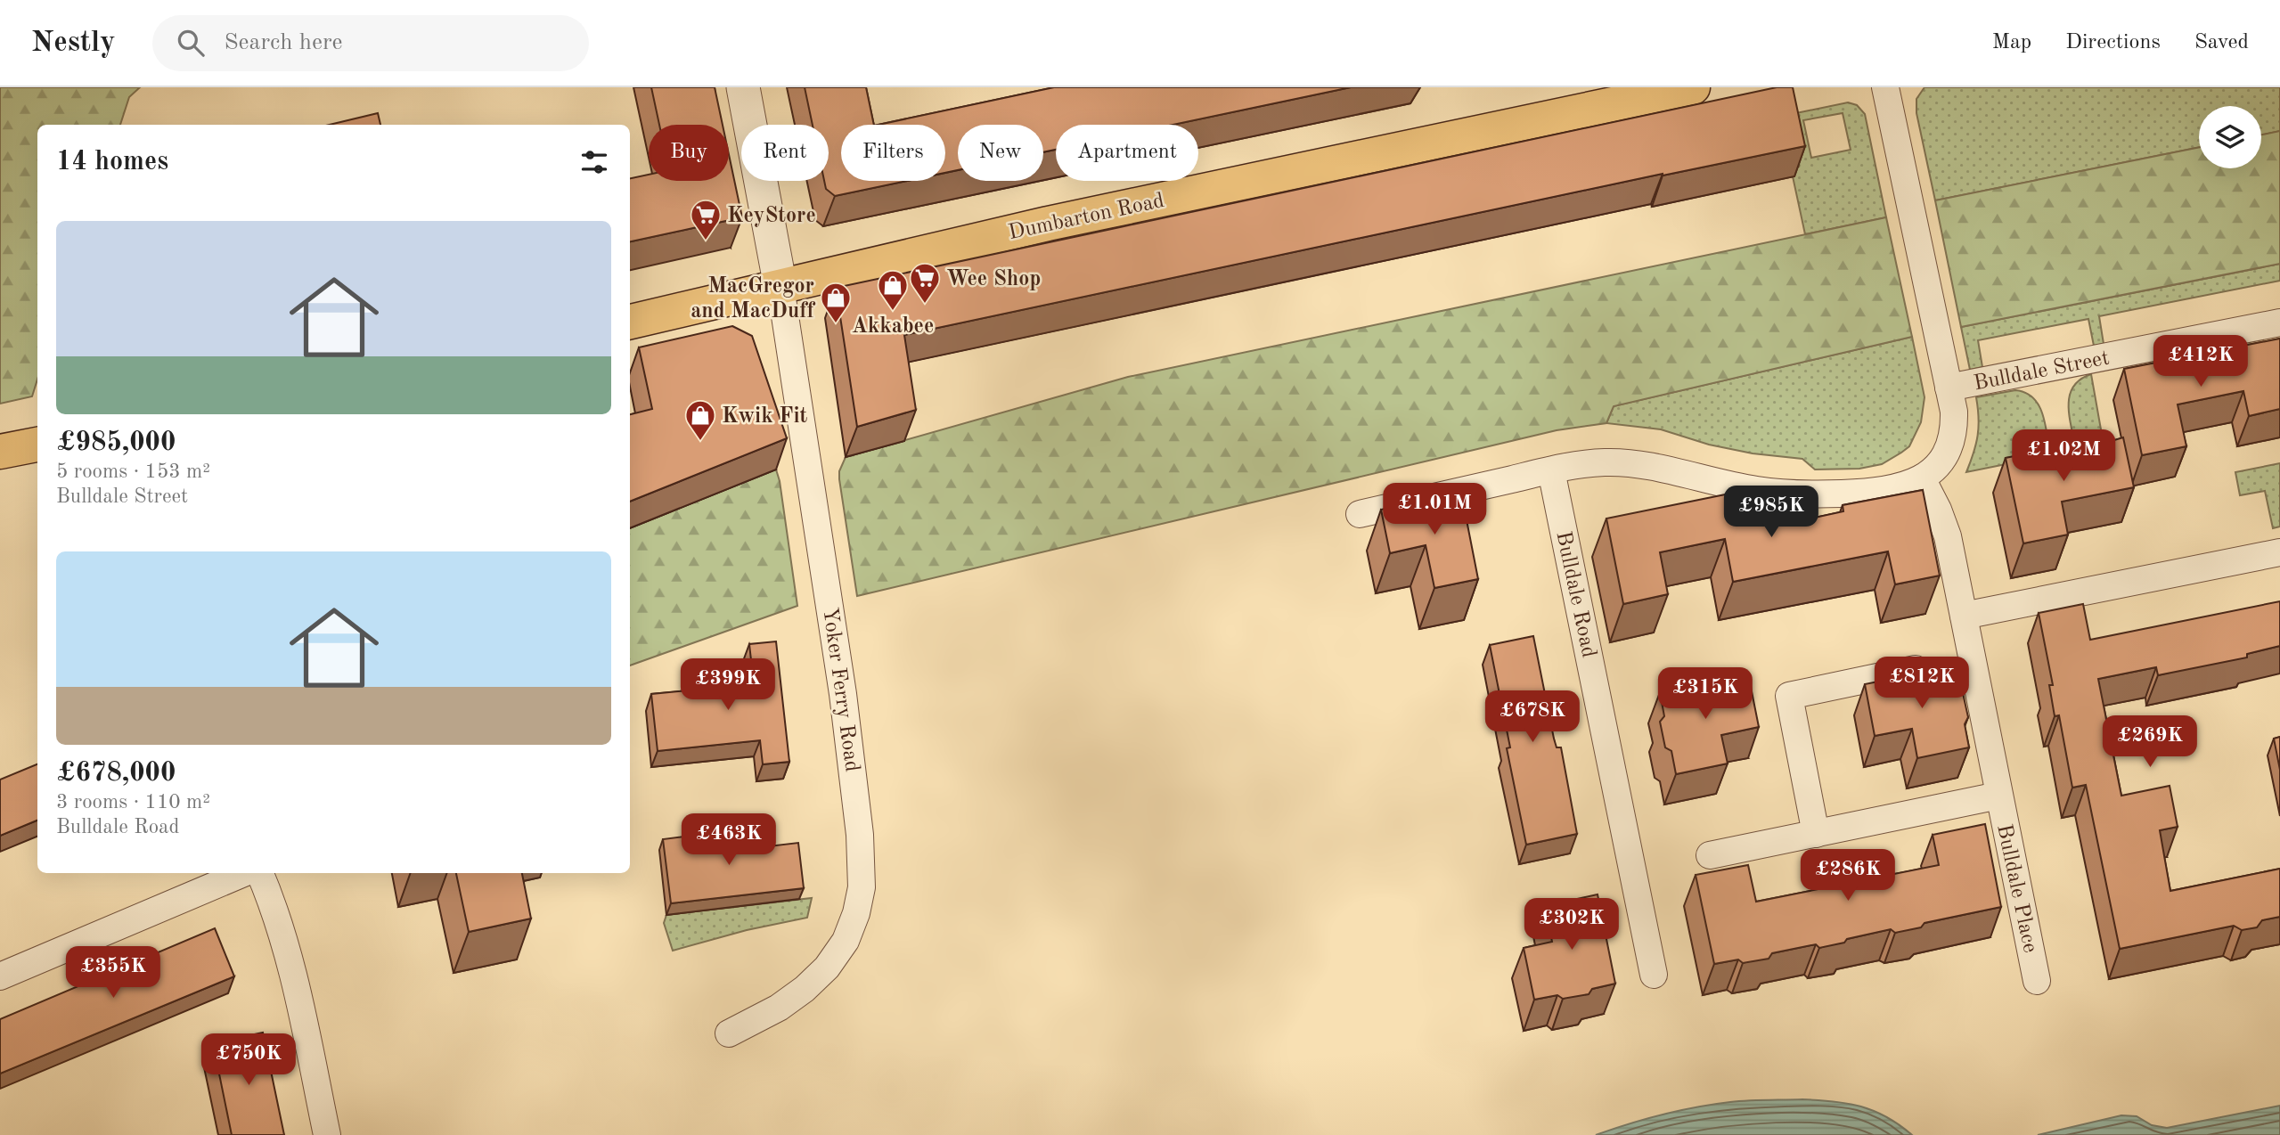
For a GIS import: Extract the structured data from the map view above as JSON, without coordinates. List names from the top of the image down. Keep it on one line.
{"streets":{"main road":["Dumbarton Road"],"street":["Bulldale Street","Bulldale Road","Yoker Ferry Road","Bulldale Place"]},"crossings":[["Dumbarton Road","Yoker Ferry Road"],["Bulldale Street","Bulldale Road"],["Bulldale Street","Bulldale Place"]],"places":{"supermarket":["KeyStore","Wee Shop"],"shop":["Akkabee","MacGregor and MacDuff","Kwik Fit"]},"page":{"header":"Nestly","search":"Search here","nav":["Map","Directions","Saved"],"chip":["Buy","Rent","Filters","New","Apartment"],"heading":"14 homes","list":[{"name":"£985,000","note":"5 rooms · 153 m² · Bulldale Street"},{"name":"£678,000","note":"3 rooms · 110 m² · Bulldale Road"}],"price":["£412K","£1.02M","£1.01M","£985K","£812K","£399K","£315K","£678K","£269K","£463K","£286K","£302K","£355K","£750K"]}}
